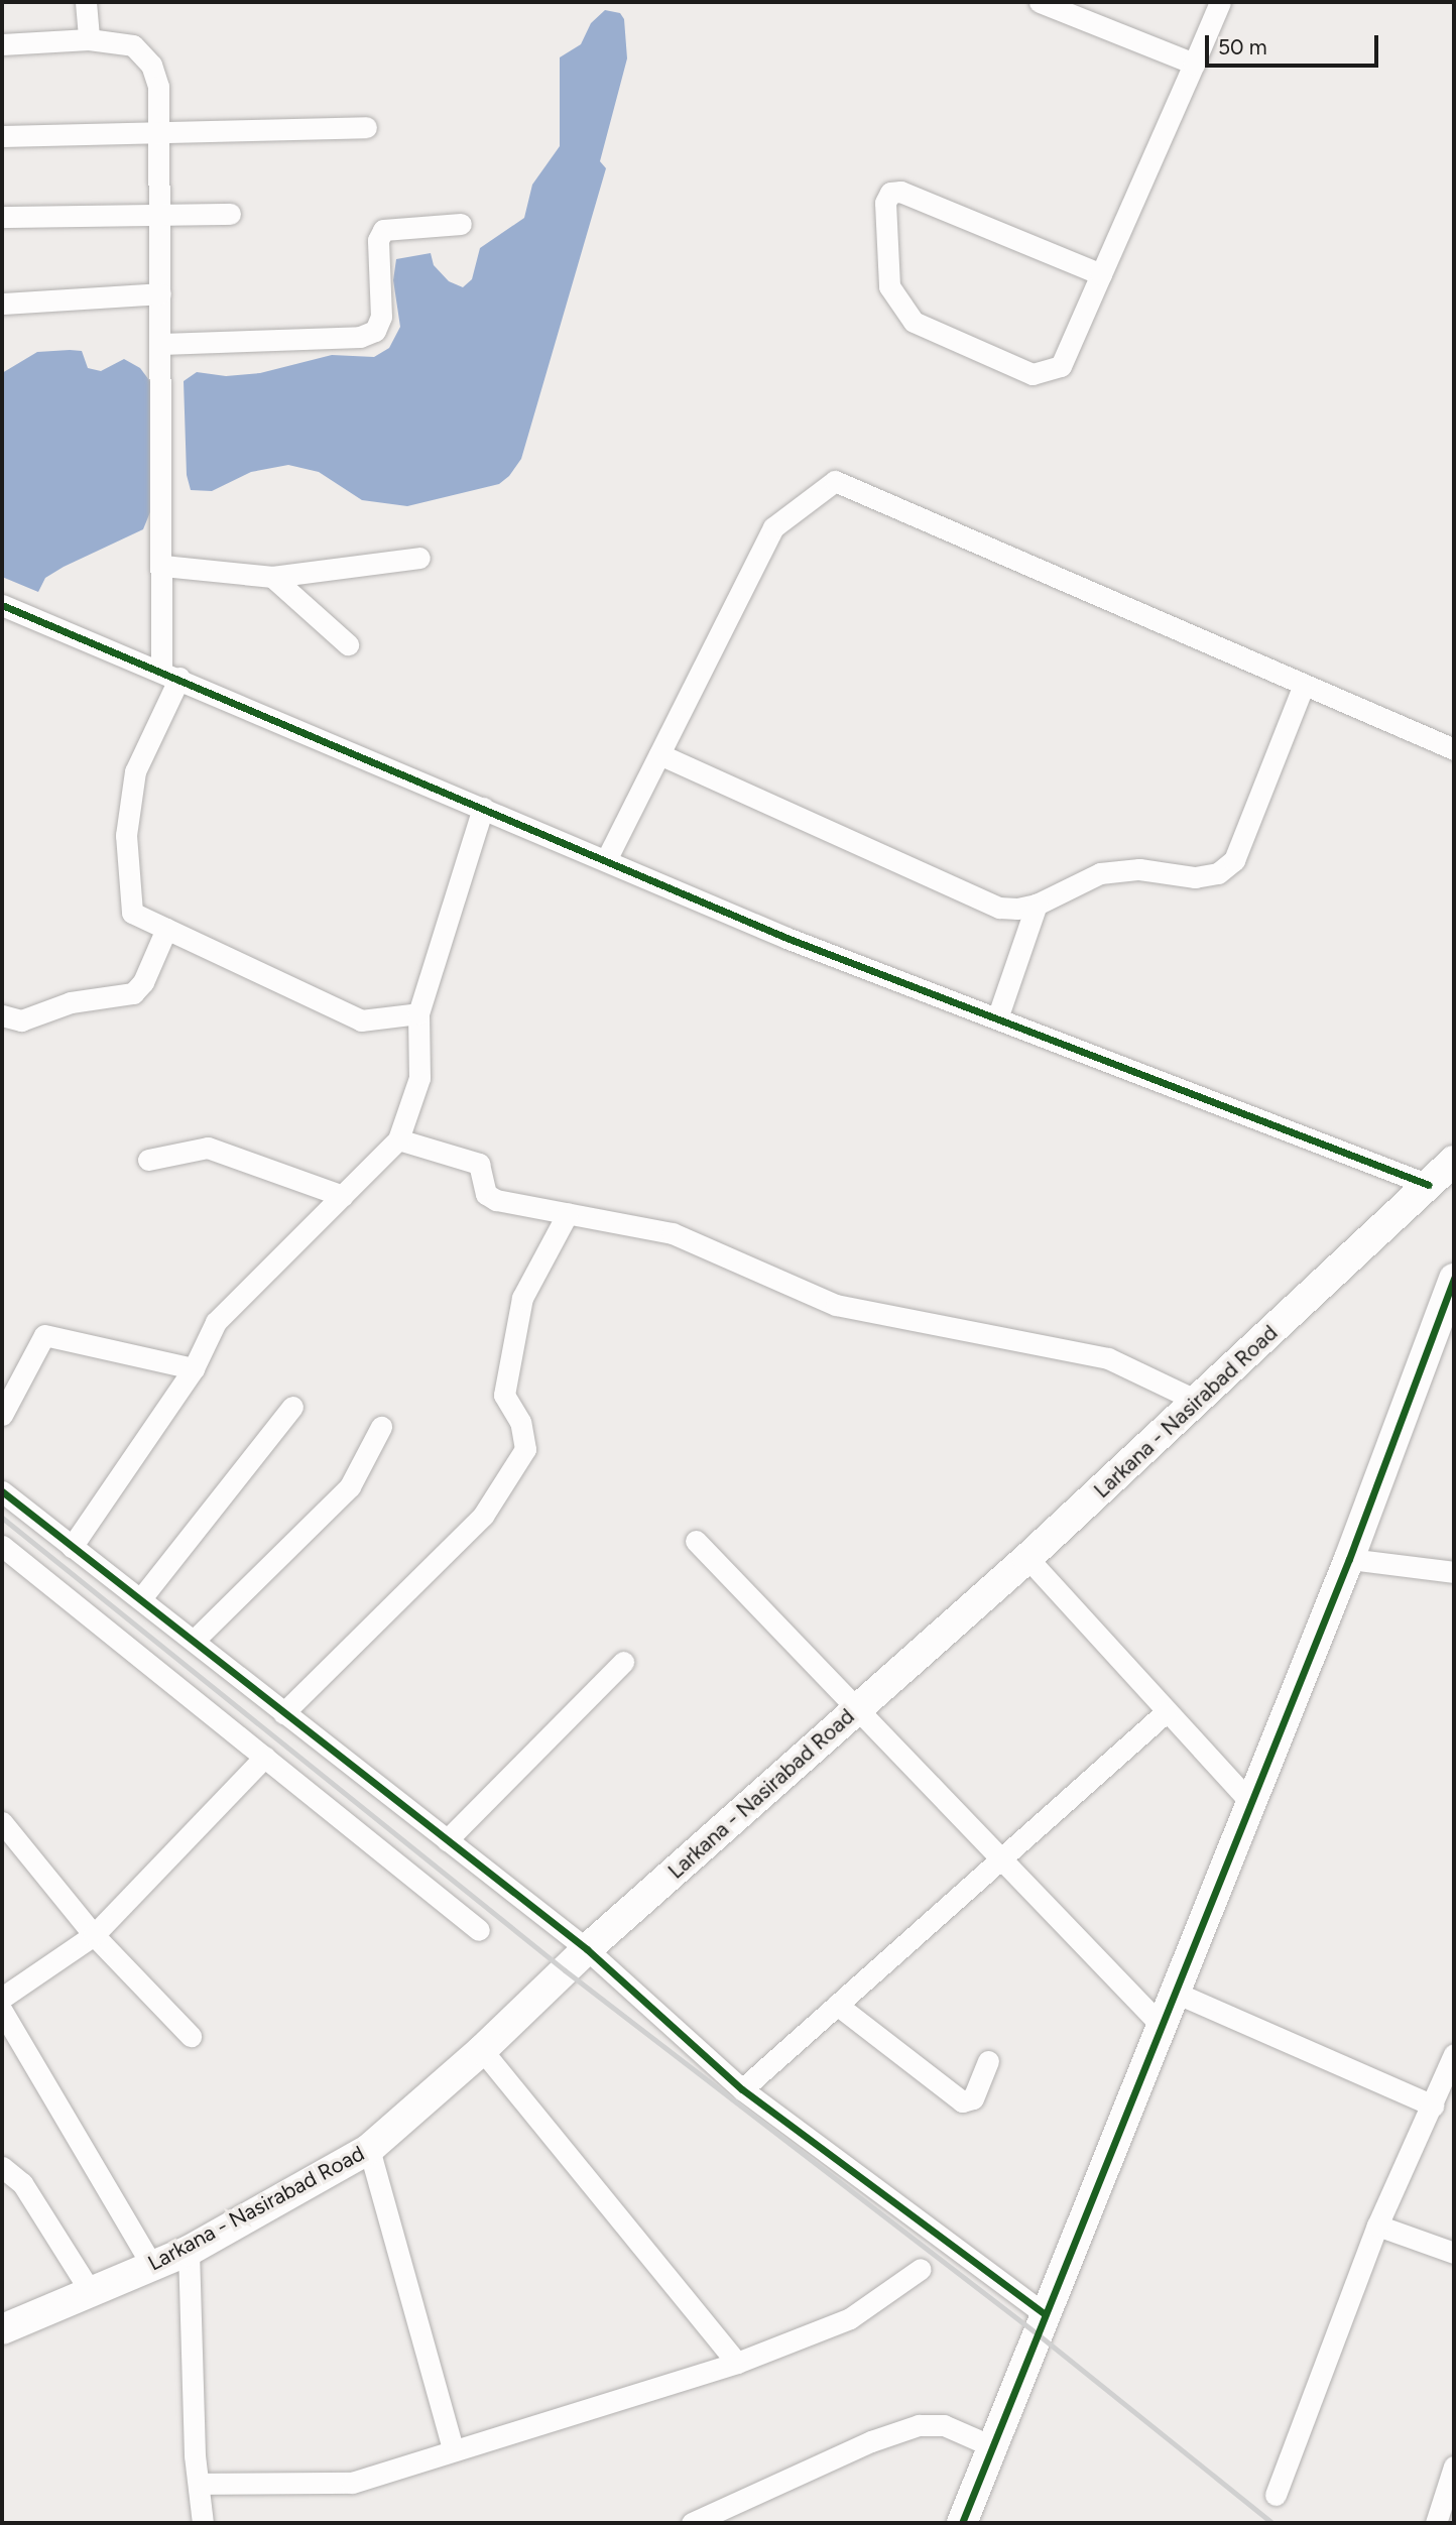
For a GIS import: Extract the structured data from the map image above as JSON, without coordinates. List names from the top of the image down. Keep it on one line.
{"streets":{"main road":["Larkana - Nasirabad Road"]},"scale_bar":"50 m"}
